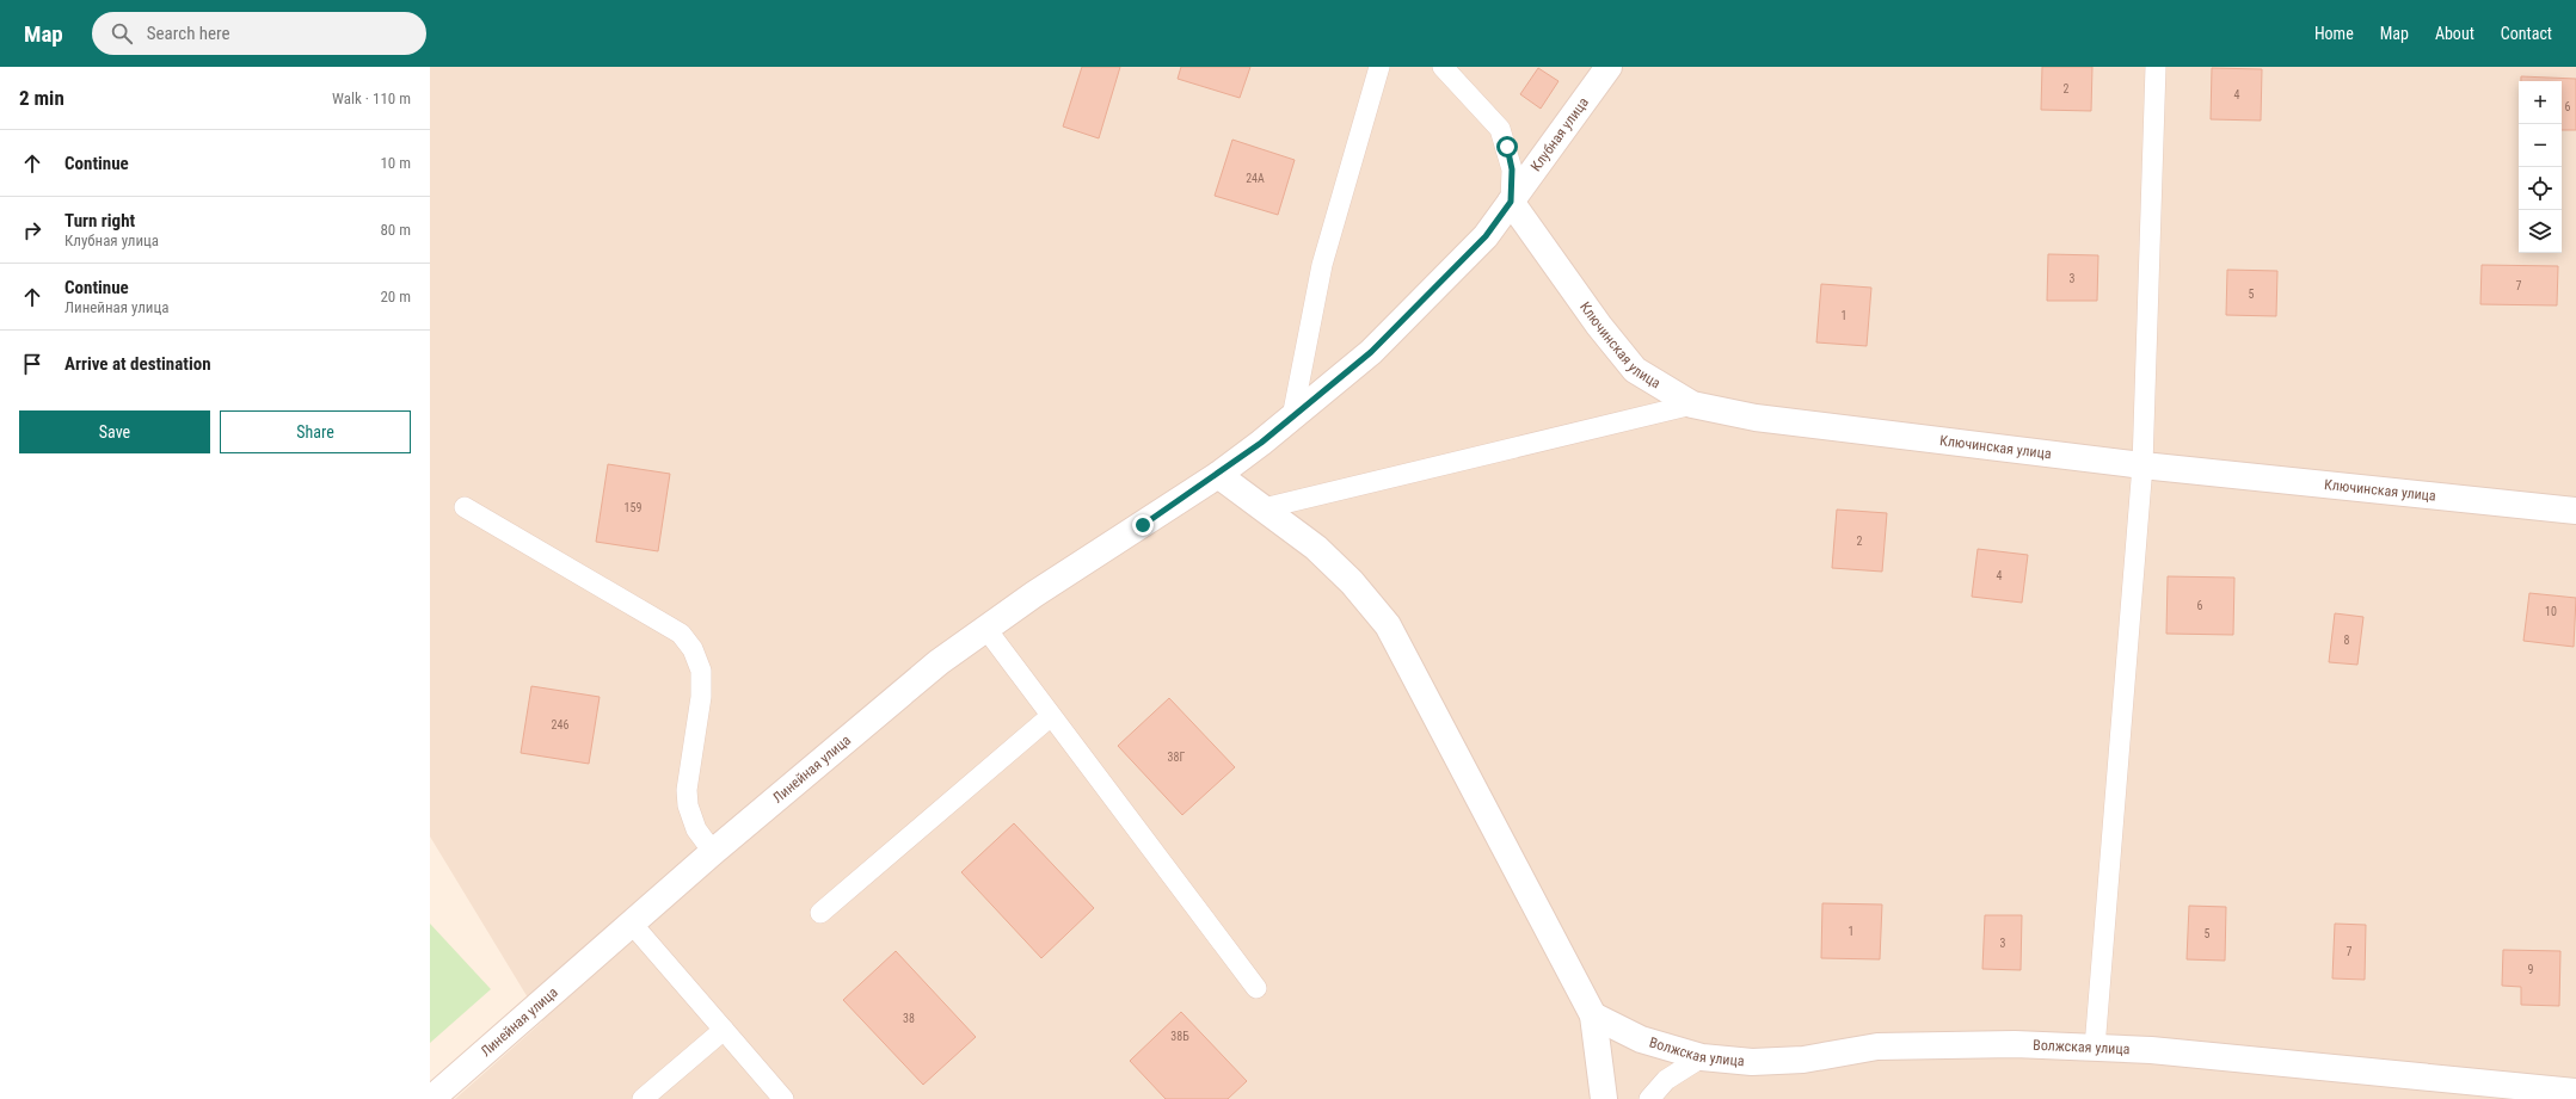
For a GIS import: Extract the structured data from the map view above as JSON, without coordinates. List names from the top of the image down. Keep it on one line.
{"streets":{"street":["Клубная улица","Ключинская улица","Линейная улица","Волжская улица"]},"crossings":[["Клубная улица","Ключинская улица"],["Клубная улица","Линейная улица"]],"house_numbers":["2","4","6","24А","3","7","5","1","159","2","4","6","10","8","246","38Г","1","5","3","7","9","38","38Б"],"page":{"header":"Map","search":"Search here","nav":["Home","Map","About","Contact"],"heading":["2 min","Walk · 110 m"],"map_buttons":["+","−"],"list":[["Continue","10 m"],["Turn right","Клубная улица","80 m"],["Continue","Линейная улица","20 m"],"Arrive at destination"],"buttons":["Save","Share"]}}
